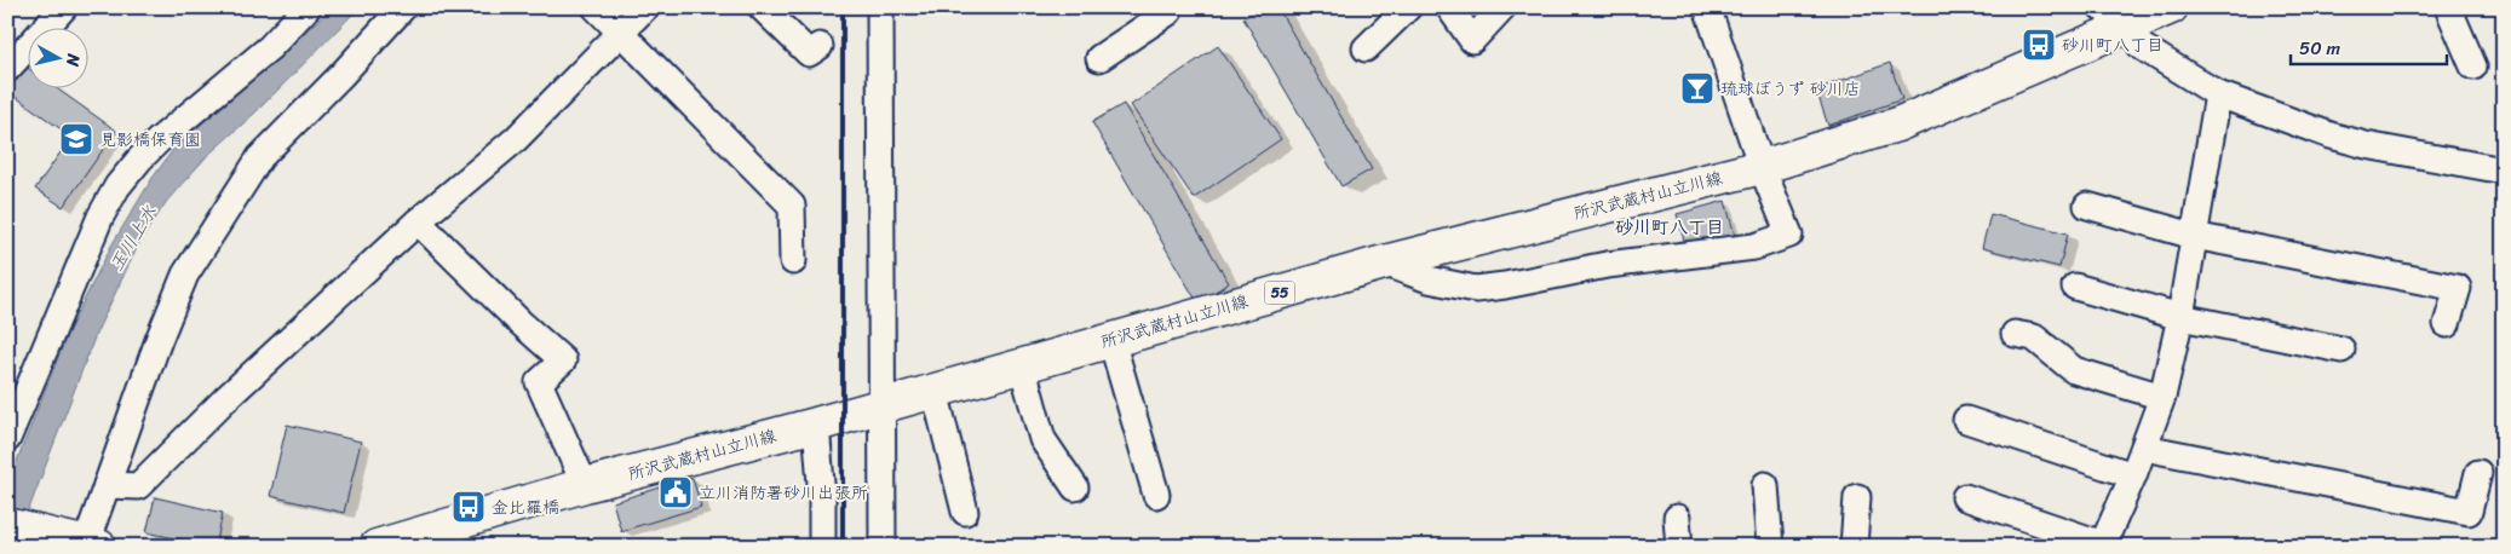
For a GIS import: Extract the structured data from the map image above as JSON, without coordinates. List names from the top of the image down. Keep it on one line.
{"streets":{"main road":["所沢武蔵村山立川線","55"]},"districts":["砂川町八丁目"],"water":["玉川上水"],"places":{"bus stop":["砂川町八丁目","金比羅橋"],"bar":["琉球ぼうず 砂川店"],"school or university":["見影橋保育園"],"public building":["立川消防署砂川出張所"]},"scale_bar":"50 m","north":"right"}
